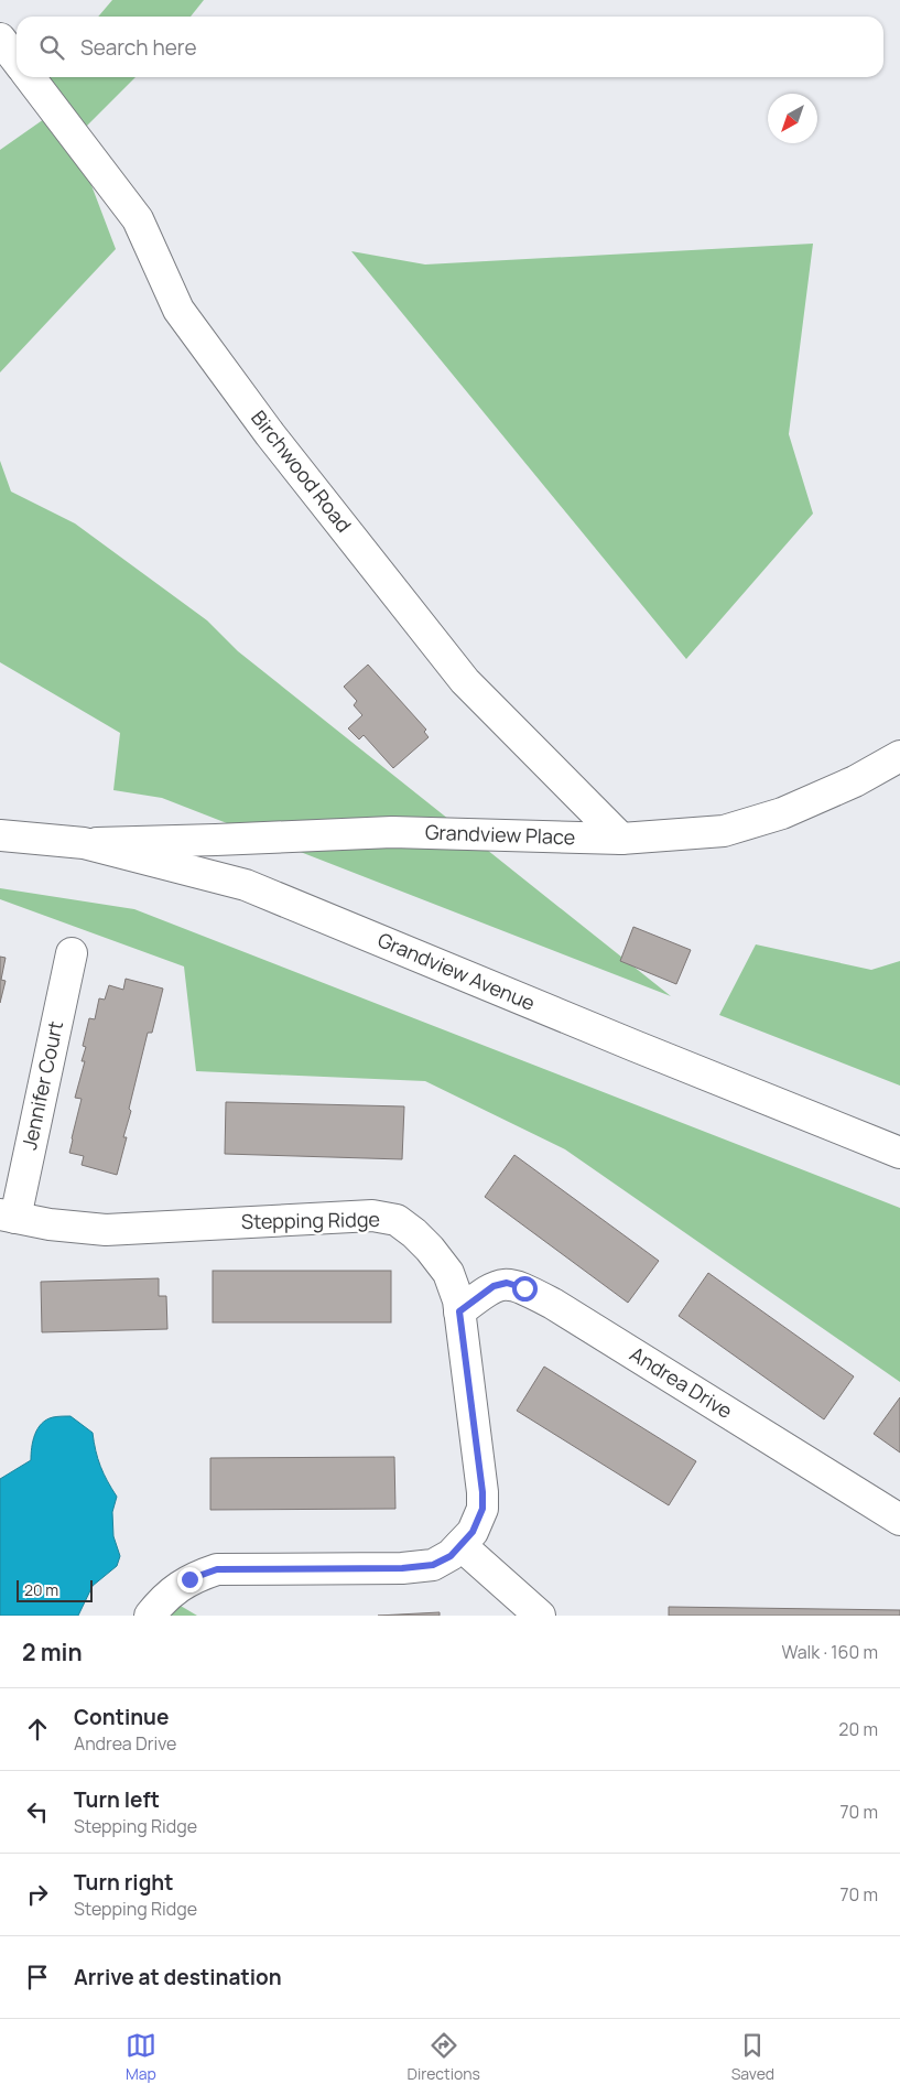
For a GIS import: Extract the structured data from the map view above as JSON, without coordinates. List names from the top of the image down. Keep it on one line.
{"streets":{"street":["Birchwood Road","Grandview Place","Grandview Avenue","Jennifer Court","Stepping Ridge","Andrea Drive"]},"crossings":[["Birchwood Road","Grandview Place"],["Grandview Place","Grandview Avenue"],["Jennifer Court","Stepping Ridge"],["Stepping Ridge","Andrea Drive"]],"scale_bar":"20 m","north":"bottom left","page":{"search":"Search here","scale":"20 m","heading":["2 min","Walk · 160 m"],"list":[["Continue","Andrea Drive","20 m"],["Turn left","Stepping Ridge","70 m"],["Turn right","Stepping Ridge","70 m"],"Arrive at destination"],"nav":["Map","Directions","Saved"]}}
